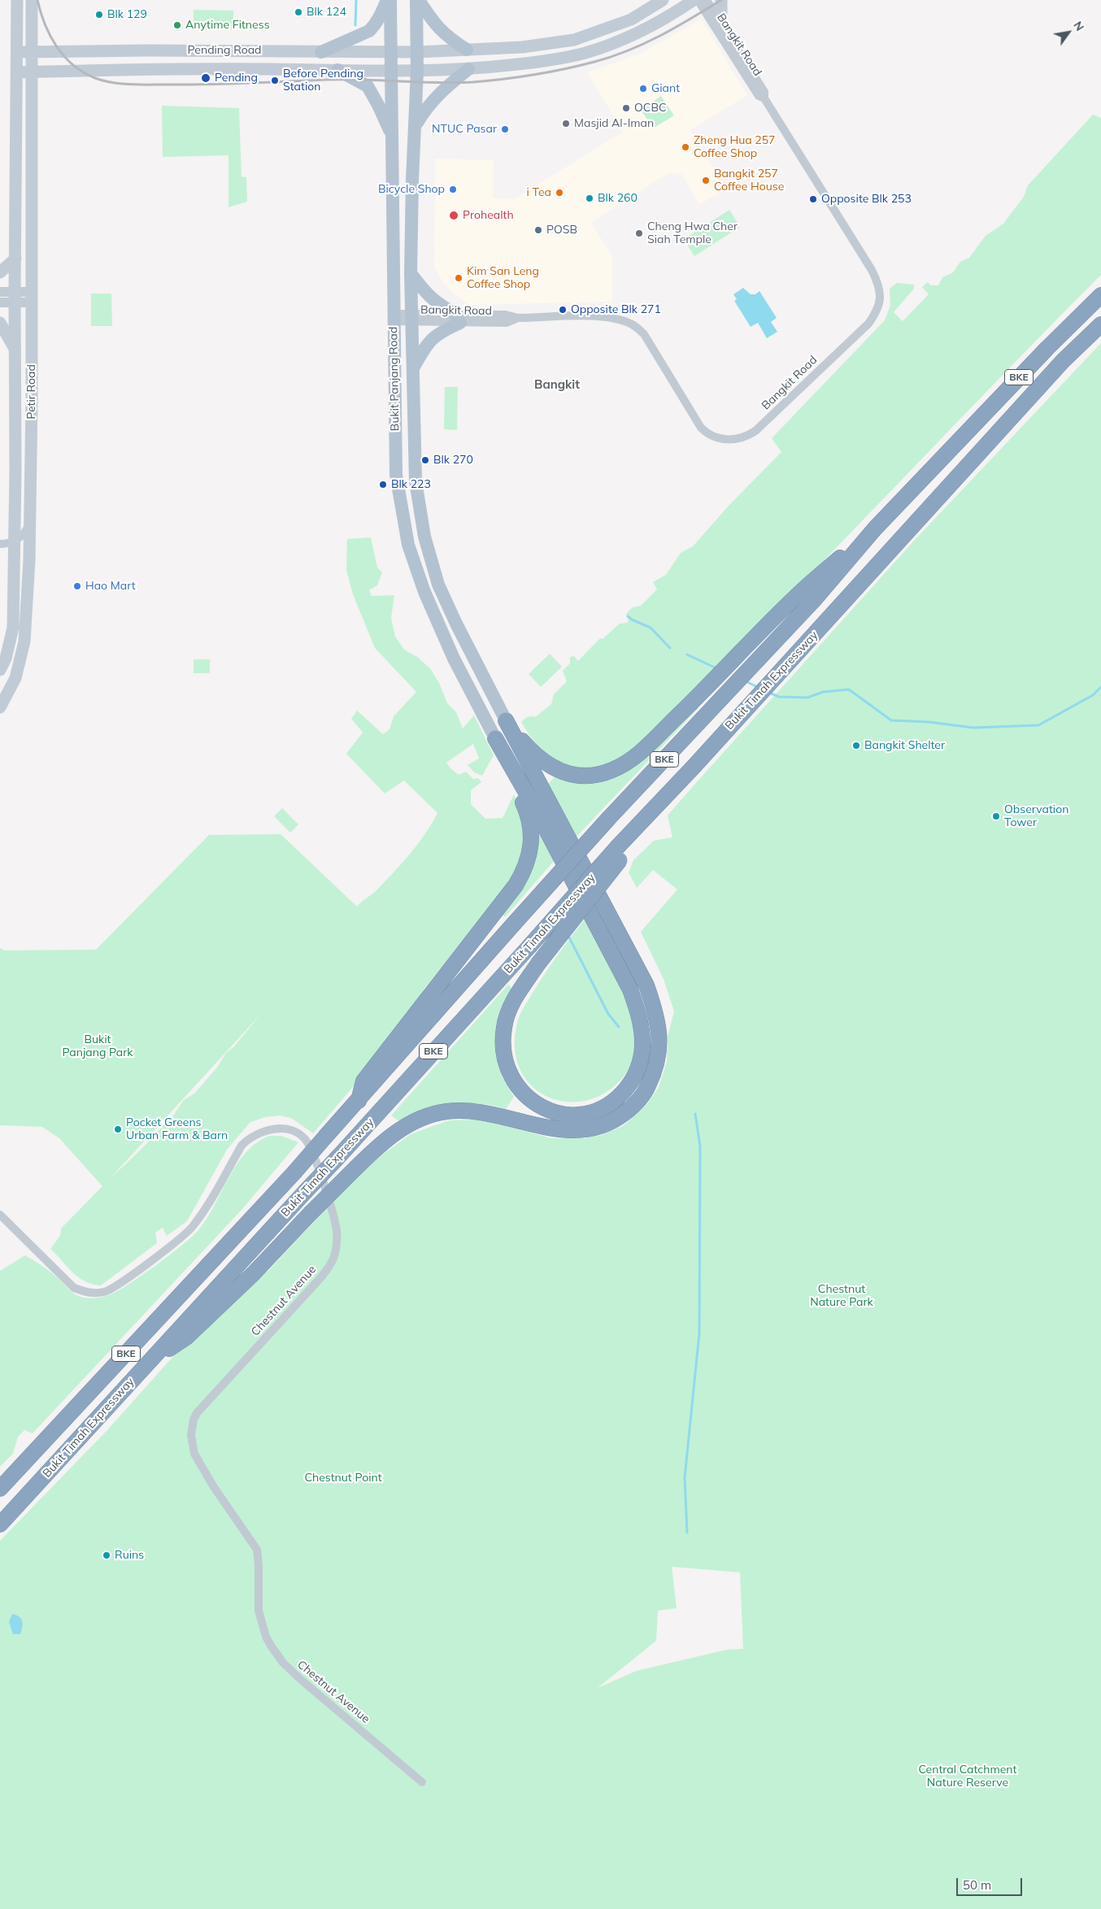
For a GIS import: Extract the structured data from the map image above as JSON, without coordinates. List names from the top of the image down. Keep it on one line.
{"streets":{"highway":["BKE","Bukit Timah Expressway"],"main road":["Pending Road","Bukit Panjang Road","Petir Road"],"street":["Bangkit Road","Chestnut Avenue"]},"crossings":[["Bangkit Road","Bukit Panjang Road"],["Pending Road","Bukit Panjang Road"],["Pending Road","Petir Road"]],"districts":["Bangkit"],"parks":["Bukit Panjang Park","Chestnut Nature Park","Chestnut Point","Central Catchment Nature Reserve"],"places":["Blk 124","Blk 129","Anytime Fitness","Pending","Before Pending Station","Giant","OCBC","Masjid Al-Iman","NTUC Pasar","Zheng Hua 257 Coffee Shop","Bangkit 257 Coffee House","Bicycle Shop","i Tea","Blk 260","Opposite Blk 253","Prohealth","POSB","Cheng Hwa Cher Siah Temple","Kim San Leng Coffee Shop","Opposite Blk 271","Blk 270","Blk 223","Hao Mart","Bangkit Shelter","Observation Tower","Pocket Greens Urban Farm & Barn","Ruins"],"scale_bar":"50 m","north":"top right"}
